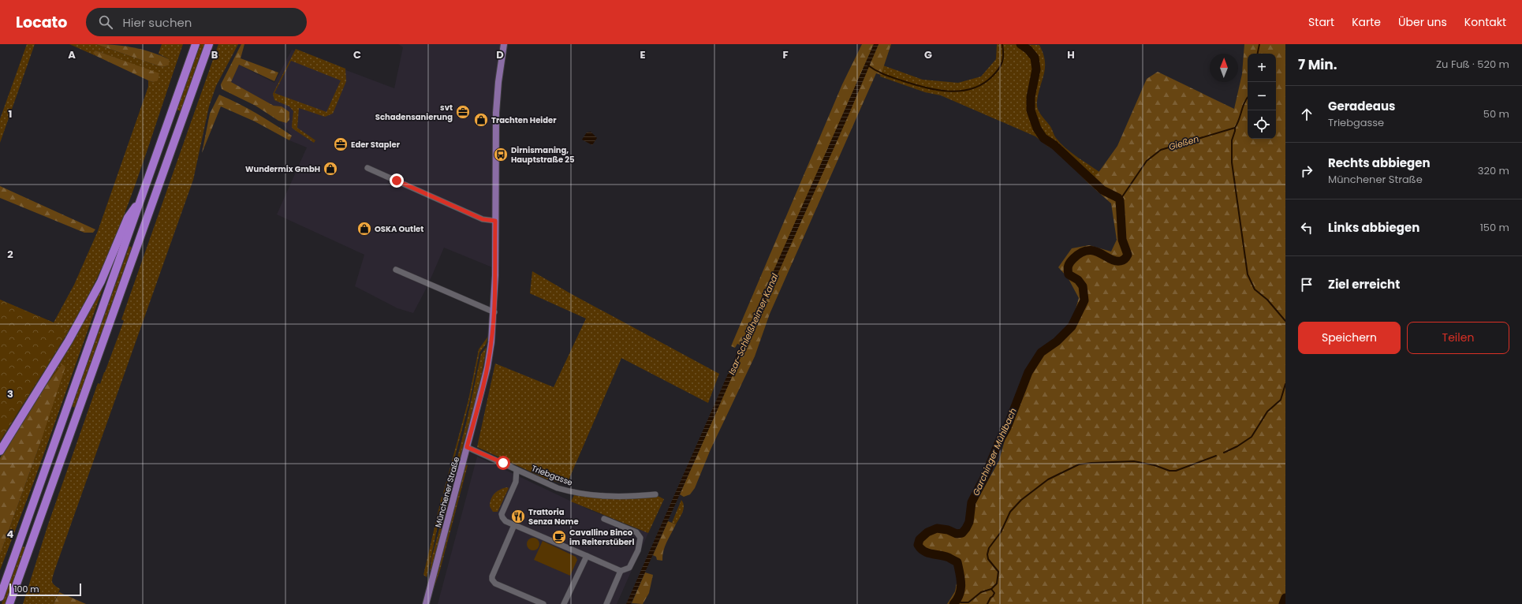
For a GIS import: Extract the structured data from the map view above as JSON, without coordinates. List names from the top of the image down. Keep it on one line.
{"streets":{"main road":["Münchener Straße"],"street":["Triebgasse"]},"crossings":[["Triebgasse","Münchener Straße"]],"water":["Gießen","Isar-Schleißheimer Kanal","Garchinger Mühlbach"],"places":{"office":["svt Schadensanierung","Eder Stapler"],"shop":["Trachten Heider","Wundermix GmbH","OSKA Outlet"],"bus stop":["Dirnismaning, Hauptstraße 25"],"restaurant":["Trattoria Senza Nome"],"cafe":["Cavallino Binco im Reiterstüberl"]},"scale_bar":"100 m","north":"top","page":{"header":"Locato","search":"Hier suchen","nav":["Start","Karte","Über uns","Kontakt"],"heading":["7 Min.","Zu Fuß · 520 m"],"map_buttons":["+","−"],"list":[["Geradeaus","Triebgasse","50 m"],["Rechts abbiegen","Münchener Straße","320 m"],["Links abbiegen","150 m"],"Ziel erreicht"],"buttons":["Speichern","Teilen"],"scale":"100 m"},"grid":{"columns":["A","B","C","D","E","F","G","H"],"rows":["1","2","3","4"]}}
